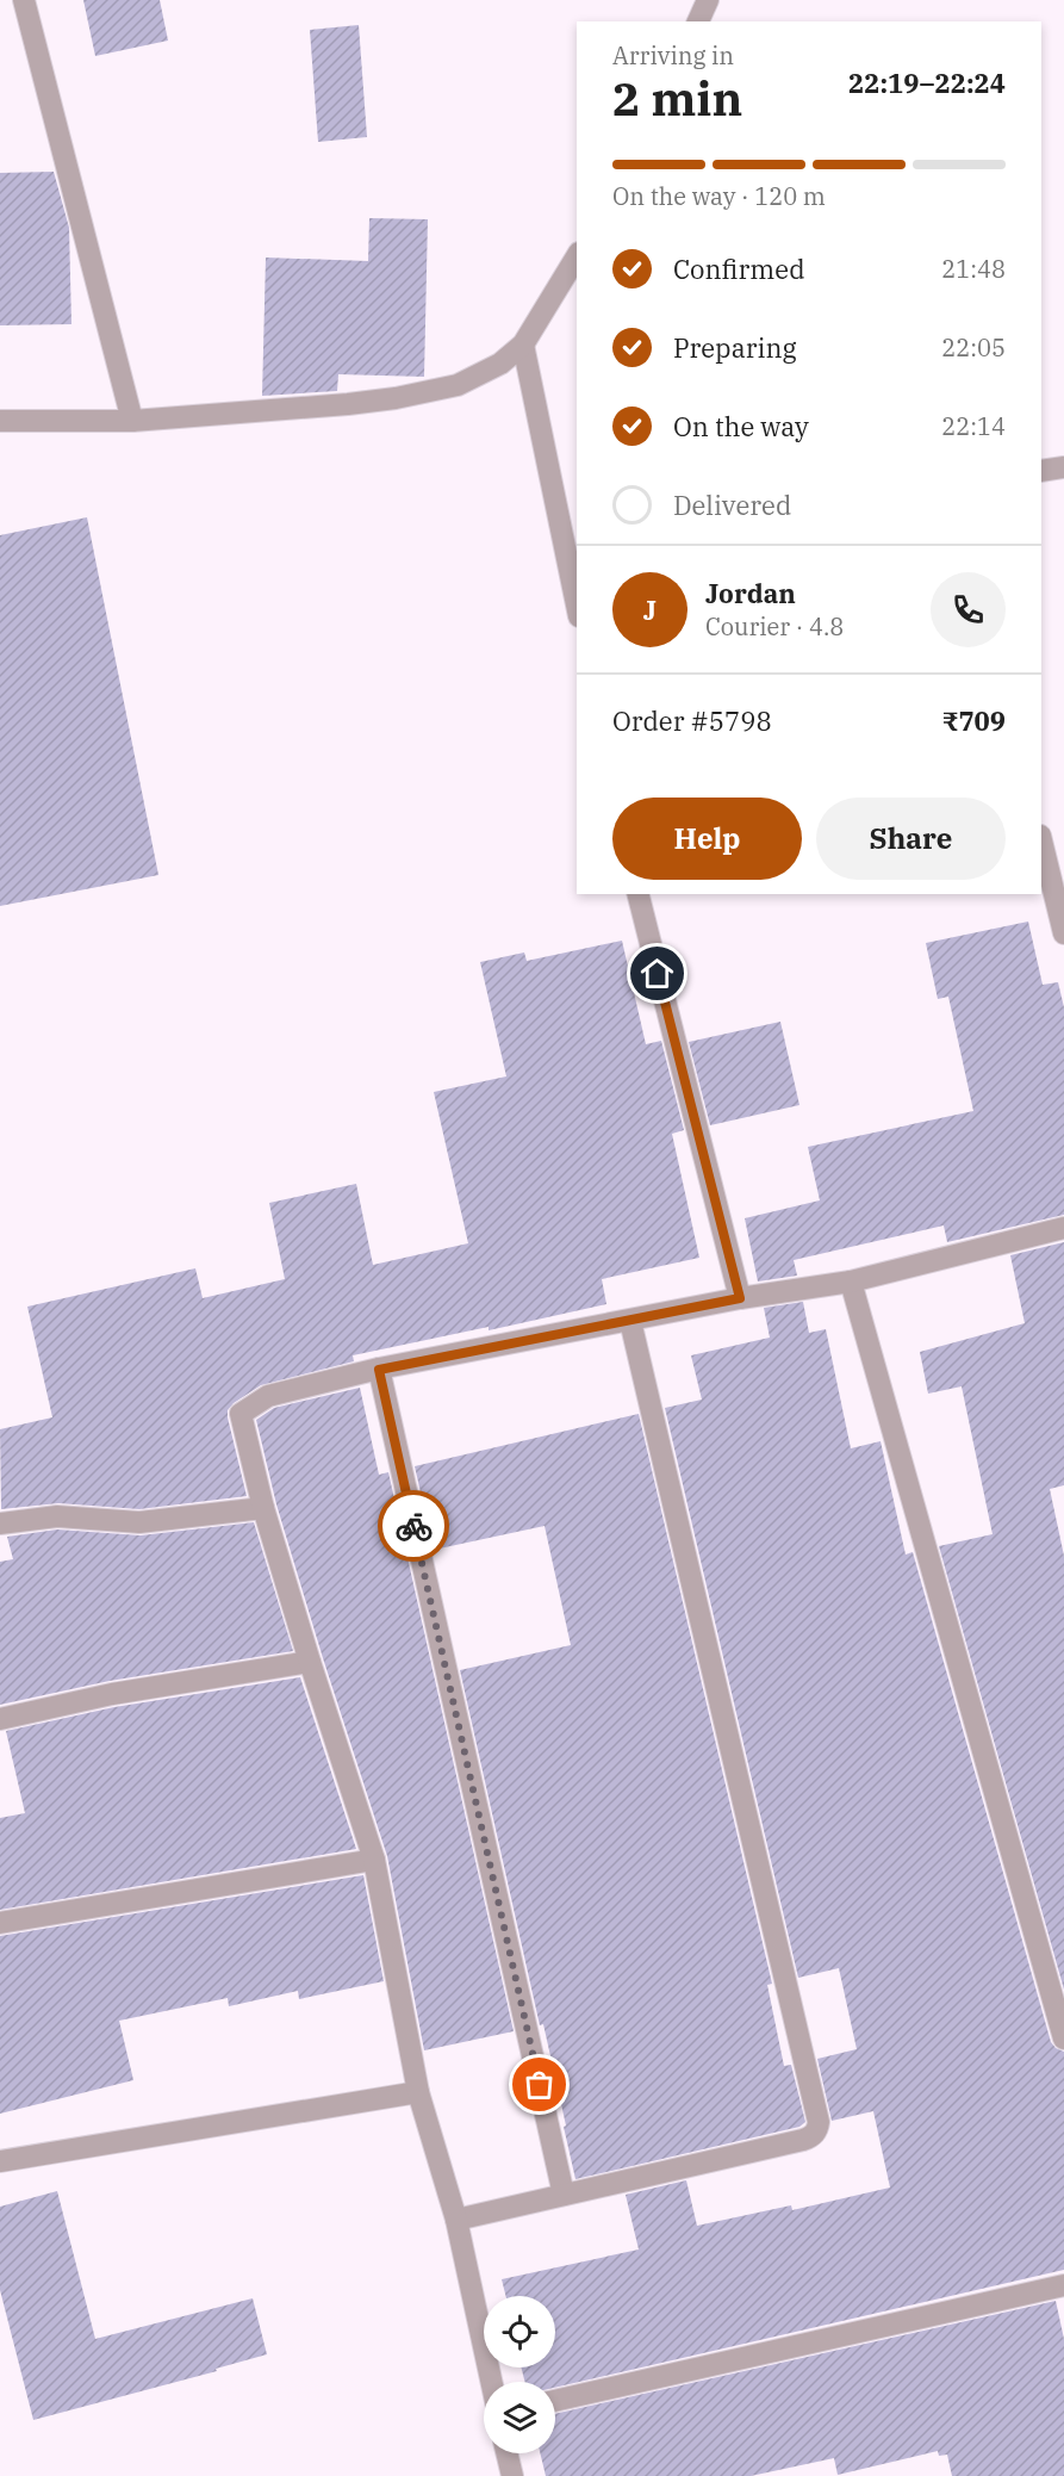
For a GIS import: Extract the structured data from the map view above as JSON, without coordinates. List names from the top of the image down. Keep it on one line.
{"page":{"heading":["2 min","Arriving in","22:19–22:24"],"panel":["Jordan","Courier · 4.8","Order #5798","₹709"],"bar":"On the way · 120 m","list":[["Confirmed","21:48"],["Preparing","22:05"],["On the way","22:14"],"Delivered"],"round":"J","buttons":["Help","Share"]}}
